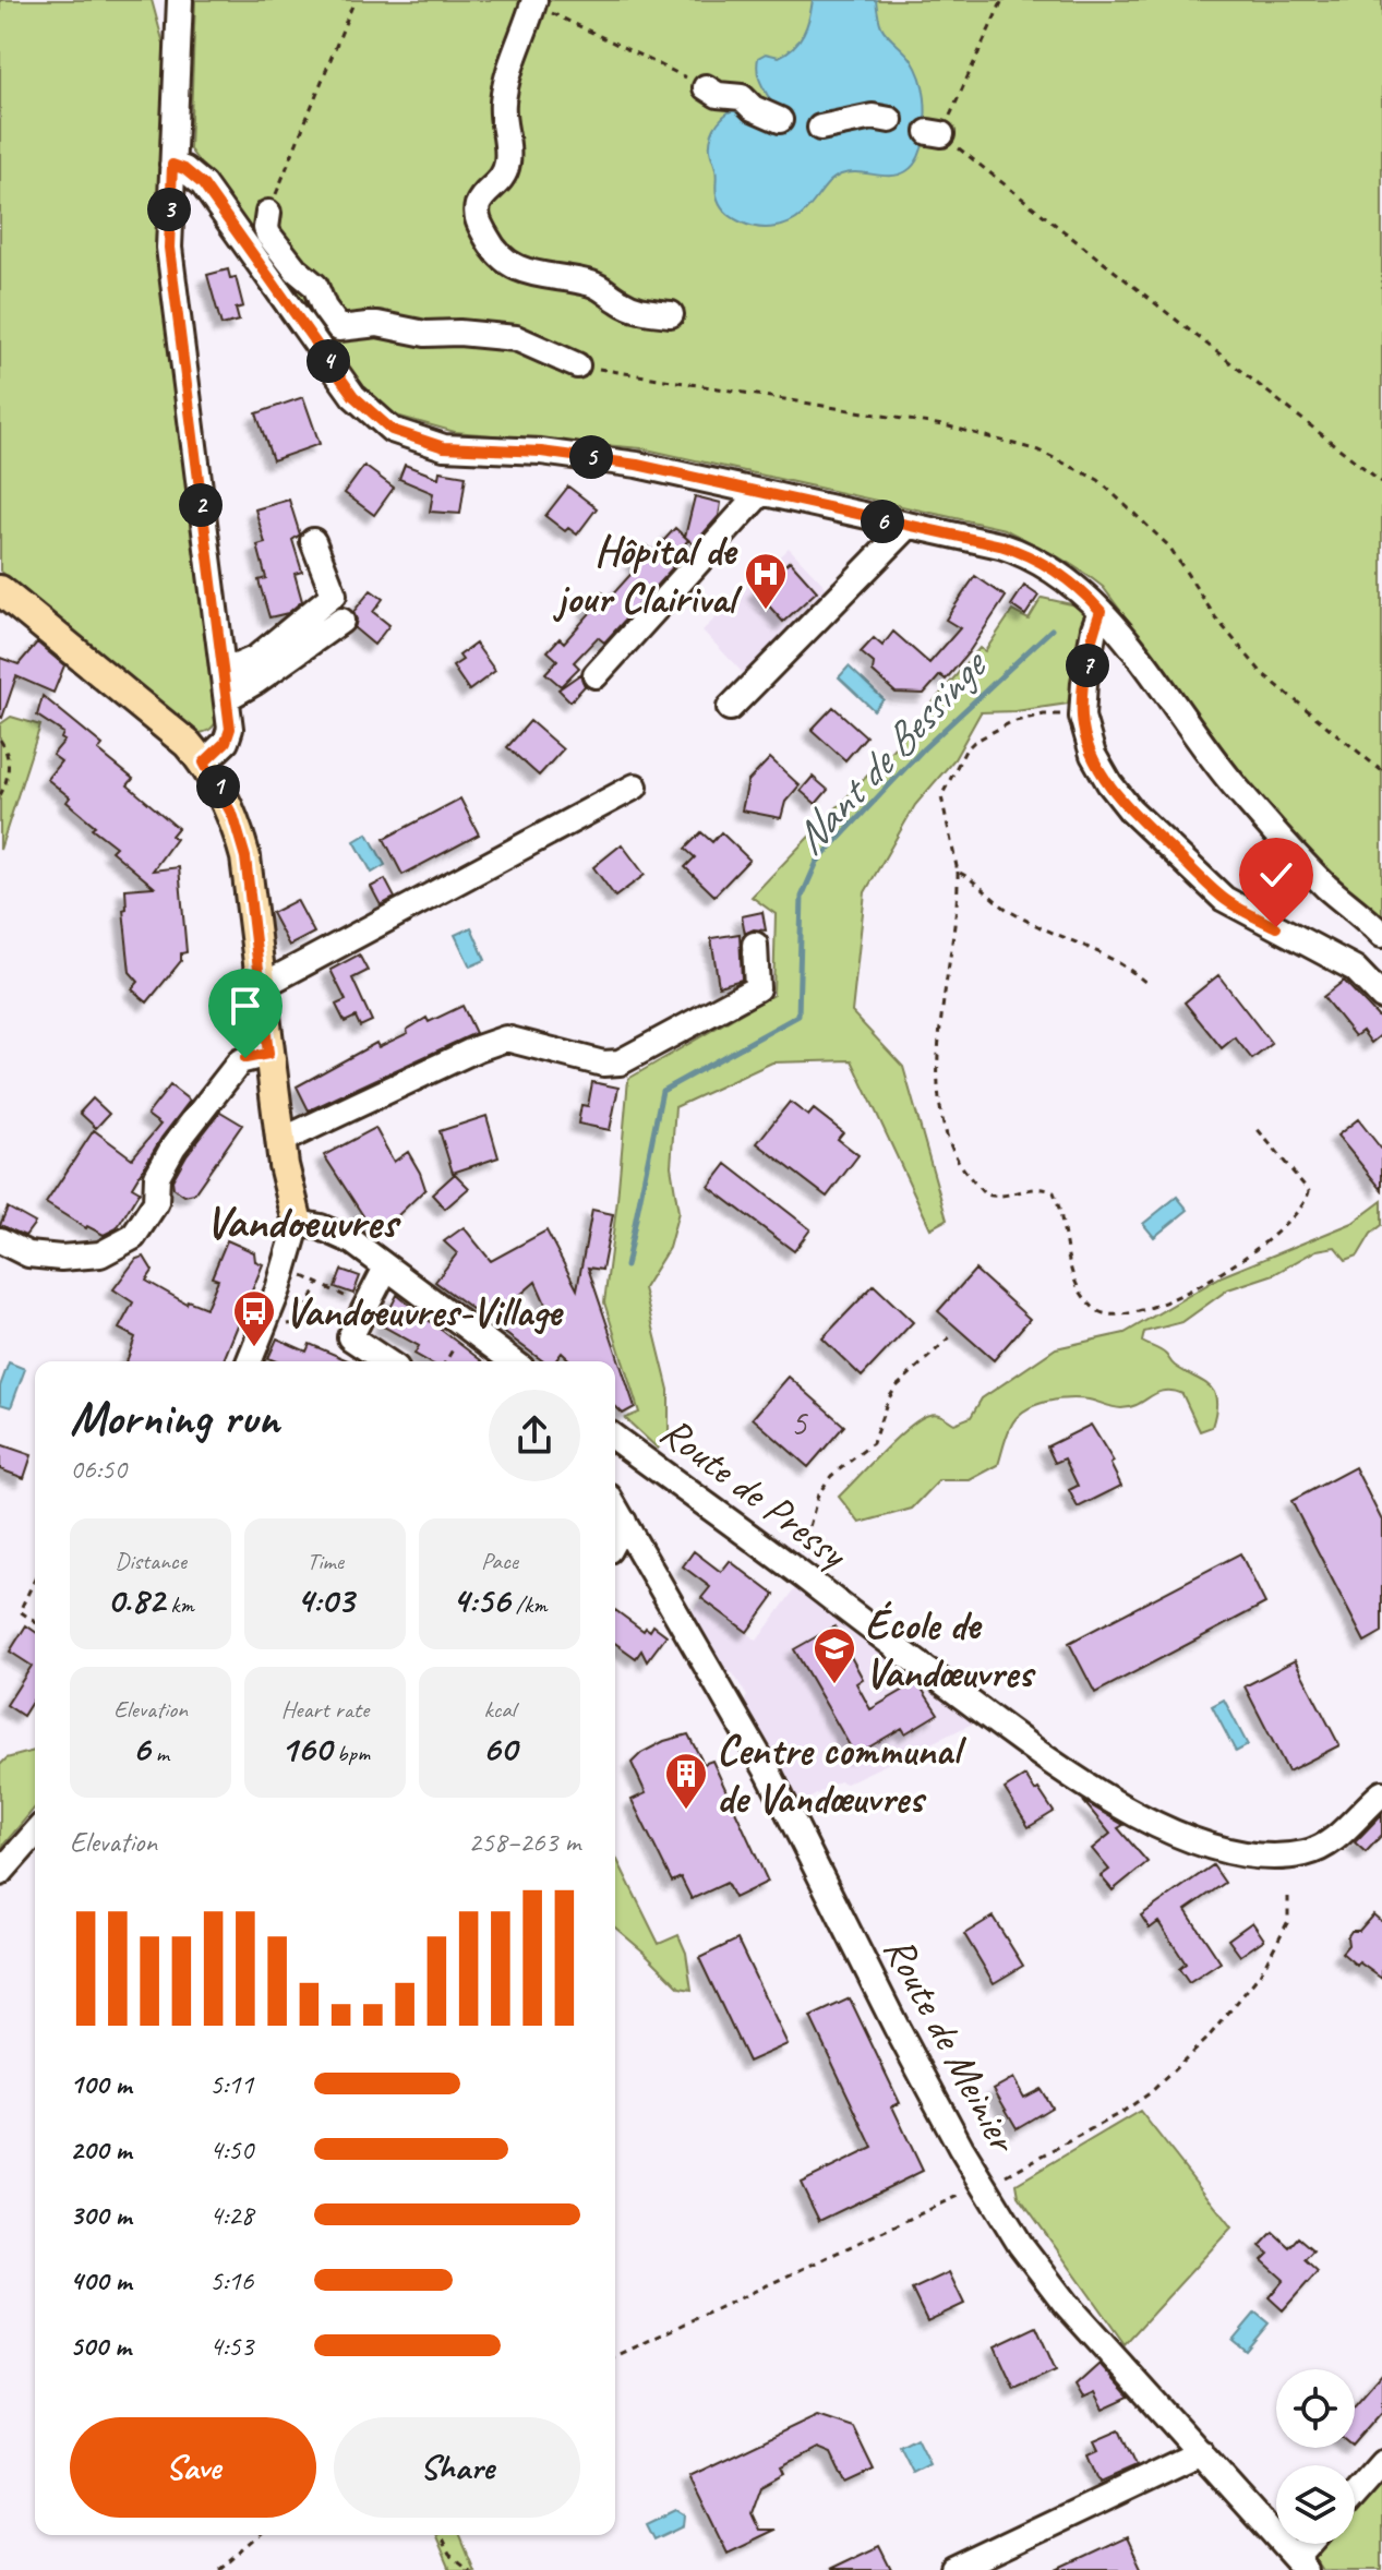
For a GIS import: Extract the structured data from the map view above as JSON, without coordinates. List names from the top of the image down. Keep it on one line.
{"streets":{"street":["Route de Pressy","Route de Meinier"]},"districts":["Vandoeuvres"],"water":["Nant de Bessinge"],"places":{"hospital":["Hôpital de jour Clairival"],"bus stop":["Vandoeuvres-Village"],"school or university":["École de Vandœuvres"],"building":["Centre communal de Vandœuvres"]},"house_numbers":["5"],"page":{"pins":["3","4","5","2","6","7","1"],"heading":["Morning run","06:50"],"stats":[["Distance","0.82 km"],["Time","4:03"],["Pace","4:56 /km"],["Elevation","6 m"],["Heart rate","160 bpm"],["kcal","60"]],"chart":["Elevation","258–263 m"],"list":[{"name":"100 m","note":"5:11"},{"name":"200 m","note":"4:50"},{"name":"300 m","note":"4:28"},{"name":"400 m","note":"5:16"},{"name":"500 m","note":"4:53"}],"buttons":["Save","Share"]}}
